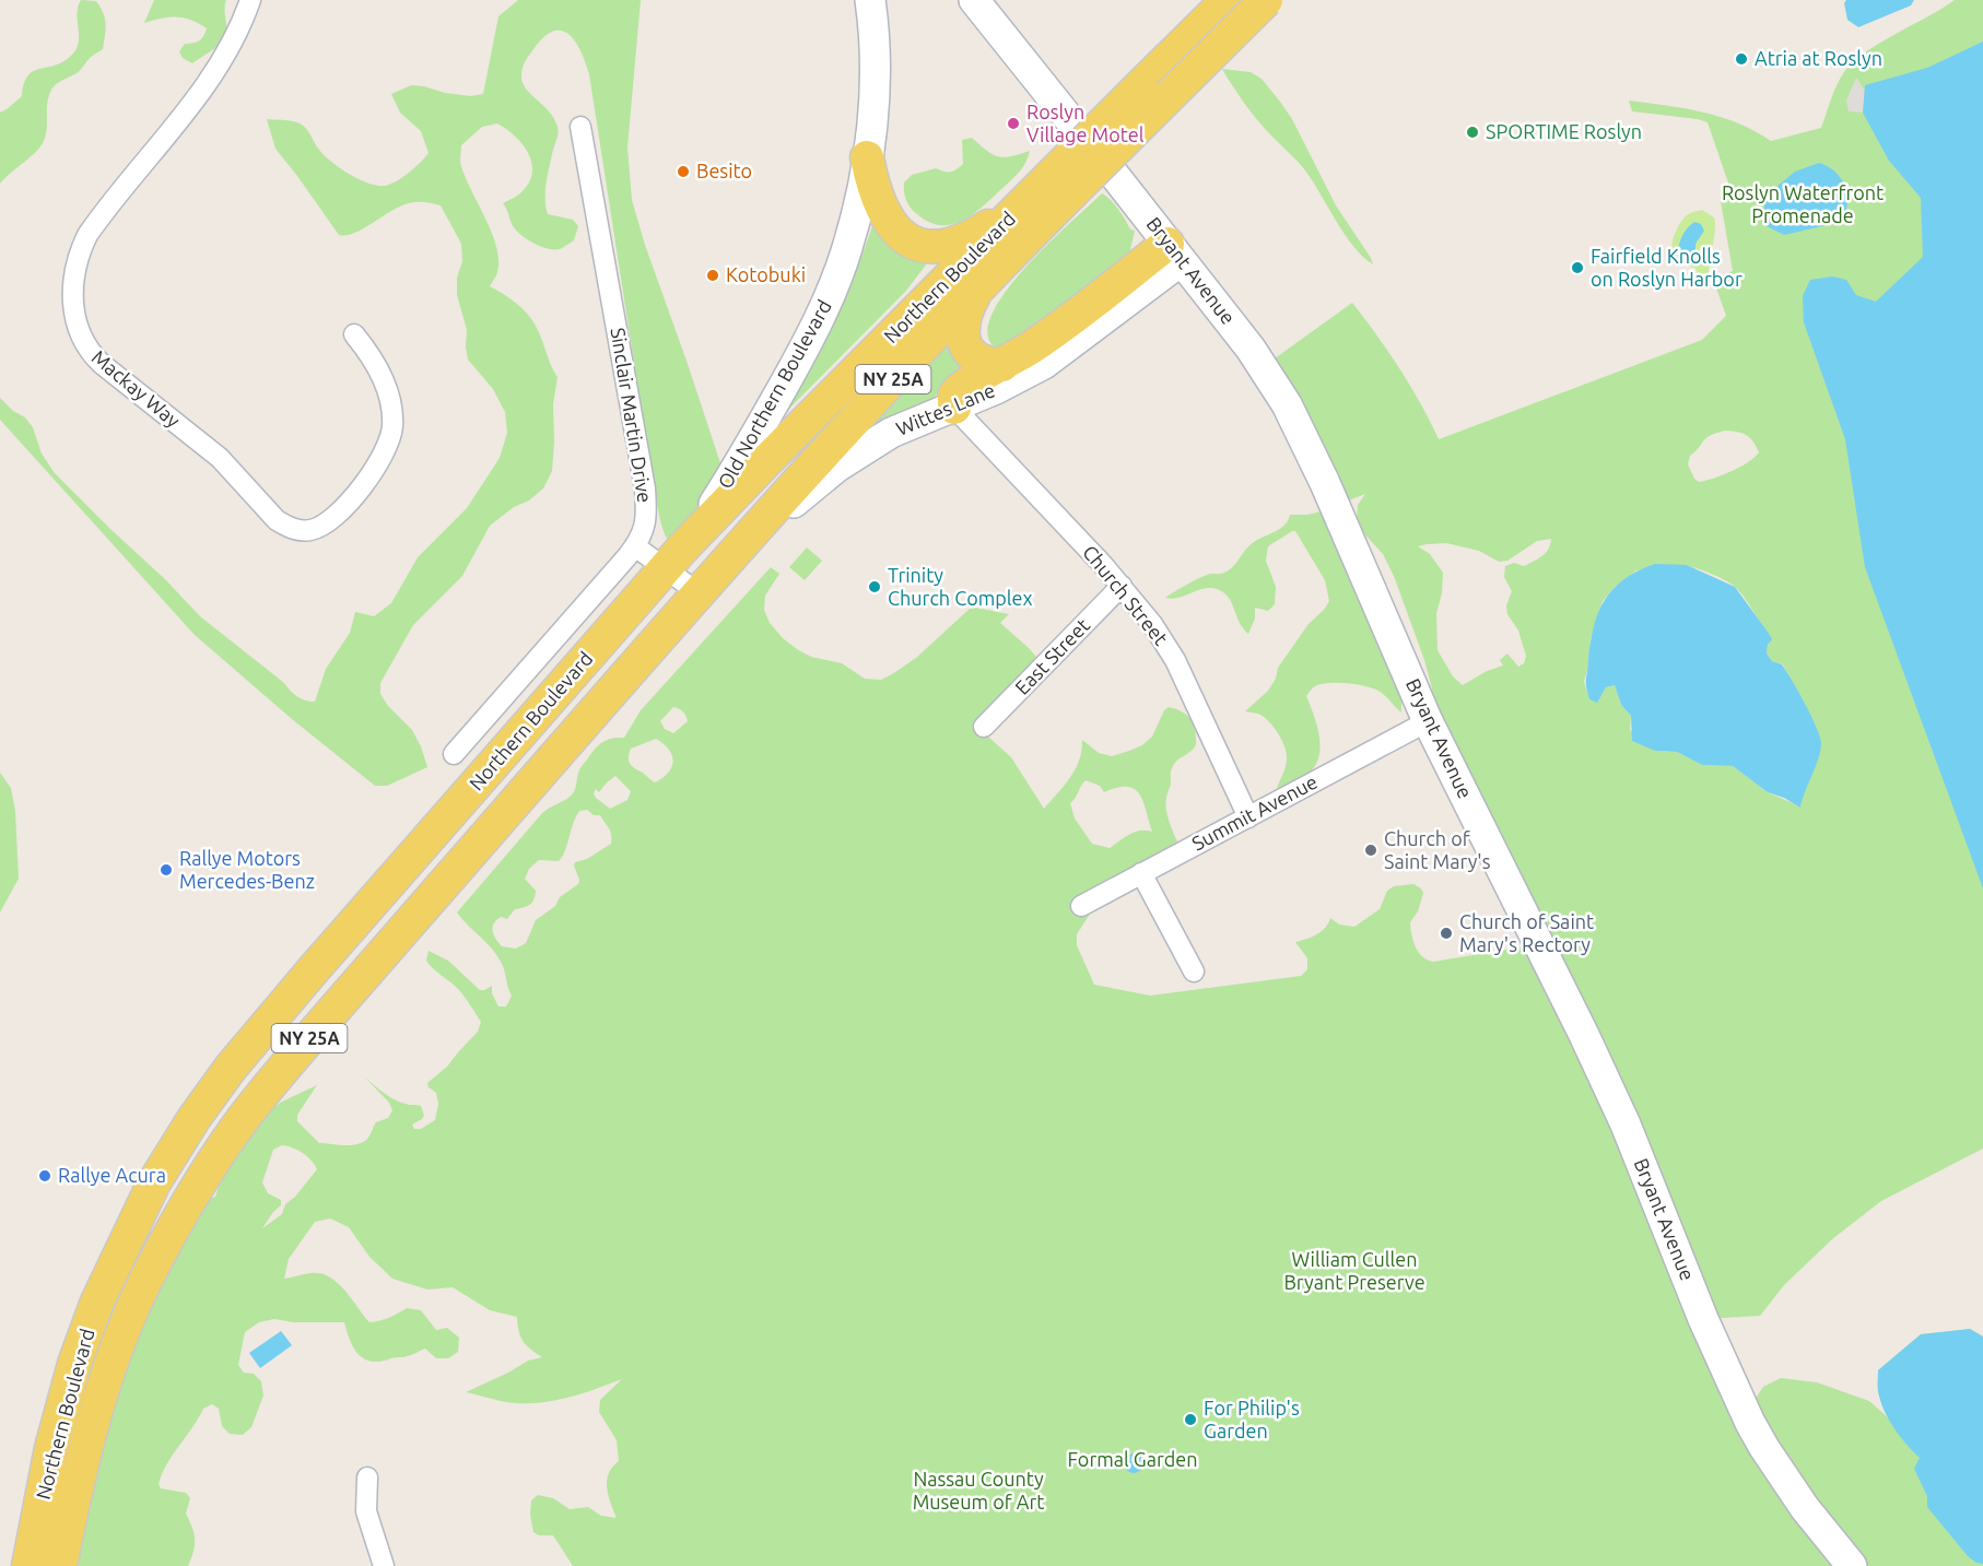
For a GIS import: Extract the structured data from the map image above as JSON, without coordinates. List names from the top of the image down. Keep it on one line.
{"streets":{"main road":["Bryant Avenue","Northern Boulevard","NY 25A","Old Northern Boulevard","Wittes Lane"],"street":["Mackay Way","Sinclair Martin Drive","Church Street","East Street","Summit Avenue"]},"crossings":[["Bryant Avenue","Summit Avenue"],["Northern Boulevard","Old Northern Boulevard"],["Northern Boulevard","Wittes Lane"],["Wittes Lane","Church Street"],["Church Street","East Street"],["Church Street","Summit Avenue"]],"parks":["Roslyn Waterfront Promenade","William Cullen Bryant Preserve","Formal Garden","Nassau County Museum of Art"],"places":["Atria at Roslyn","Roslyn Village Motel","SPORTIME Roslyn","Besito","Fairfield Knolls on Roslyn Harbor","Kotobuki","Trinity Church Complex","Church of Saint Mary's","Rallye Motors Mercedes-Benz","Church of Saint Mary's Rectory","Rallye Acura","For Philip's Garden"]}
